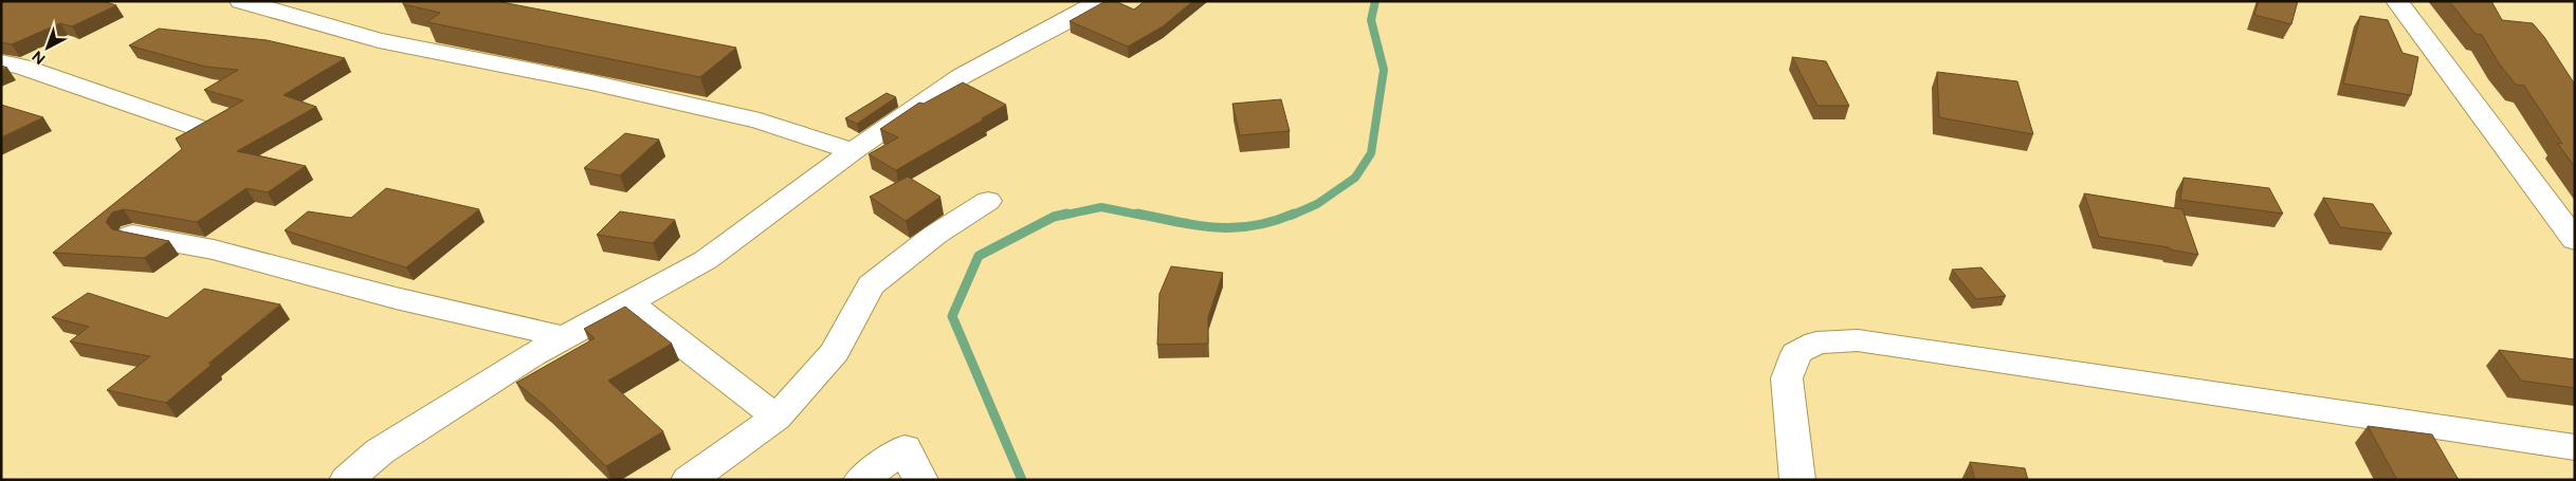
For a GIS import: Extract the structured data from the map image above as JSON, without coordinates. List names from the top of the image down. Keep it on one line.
{"north":"bottom left"}
